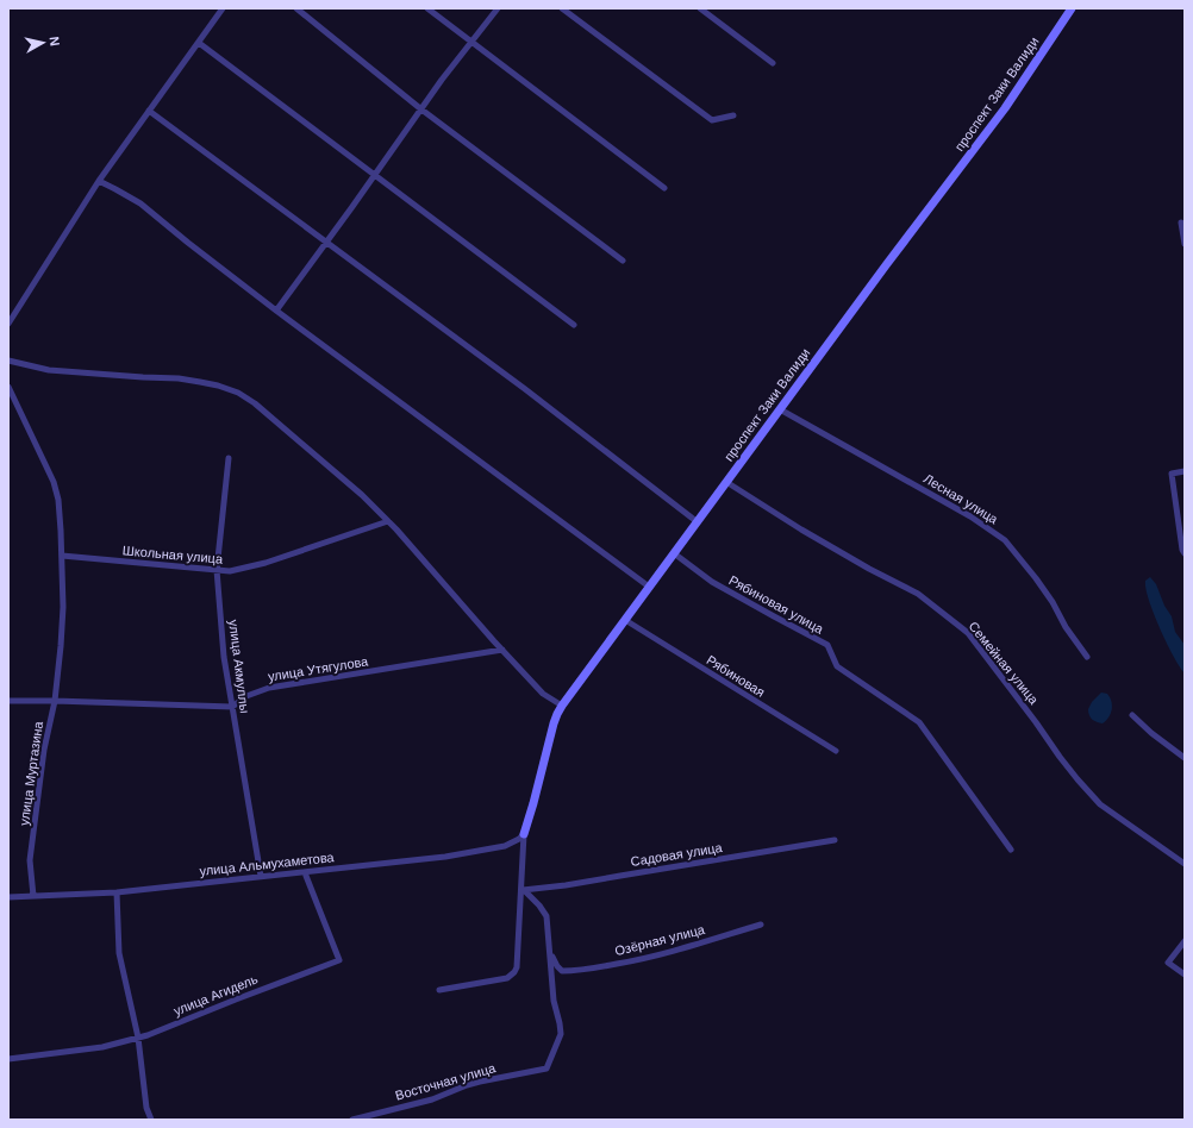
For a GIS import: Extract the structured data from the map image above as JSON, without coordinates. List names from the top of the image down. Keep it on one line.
{"streets":{"street":["проспект Заки Валиди","Лесная улица","Школьная улица","Рябиновая улица","Семейная улица","улица Акмуллы","улица Утягулова","Рябиновая","улица Муртазина","Садовая улица","улица Альмухаметова","Озёрная улица","улица Агидель","Восточная улица"]},"crossings":[["проспект Заки Валиди","Лесная улица"],["проспект Заки Валиди","Рябиновая улица"],["проспект Заки Валиди","Семейная улица"],["проспект Заки Валиди","Рябиновая"],["проспект Заки Валиди","улица Альмухаметова"],["Школьная улица","улица Акмуллы"],["улица Акмуллы","улица Утягулова"],["улица Акмуллы","улица Альмухаметова"],["улица Муртазина","улица Альмухаметова"],["Озёрная улица","Восточная улица"]],"north":"right"}
